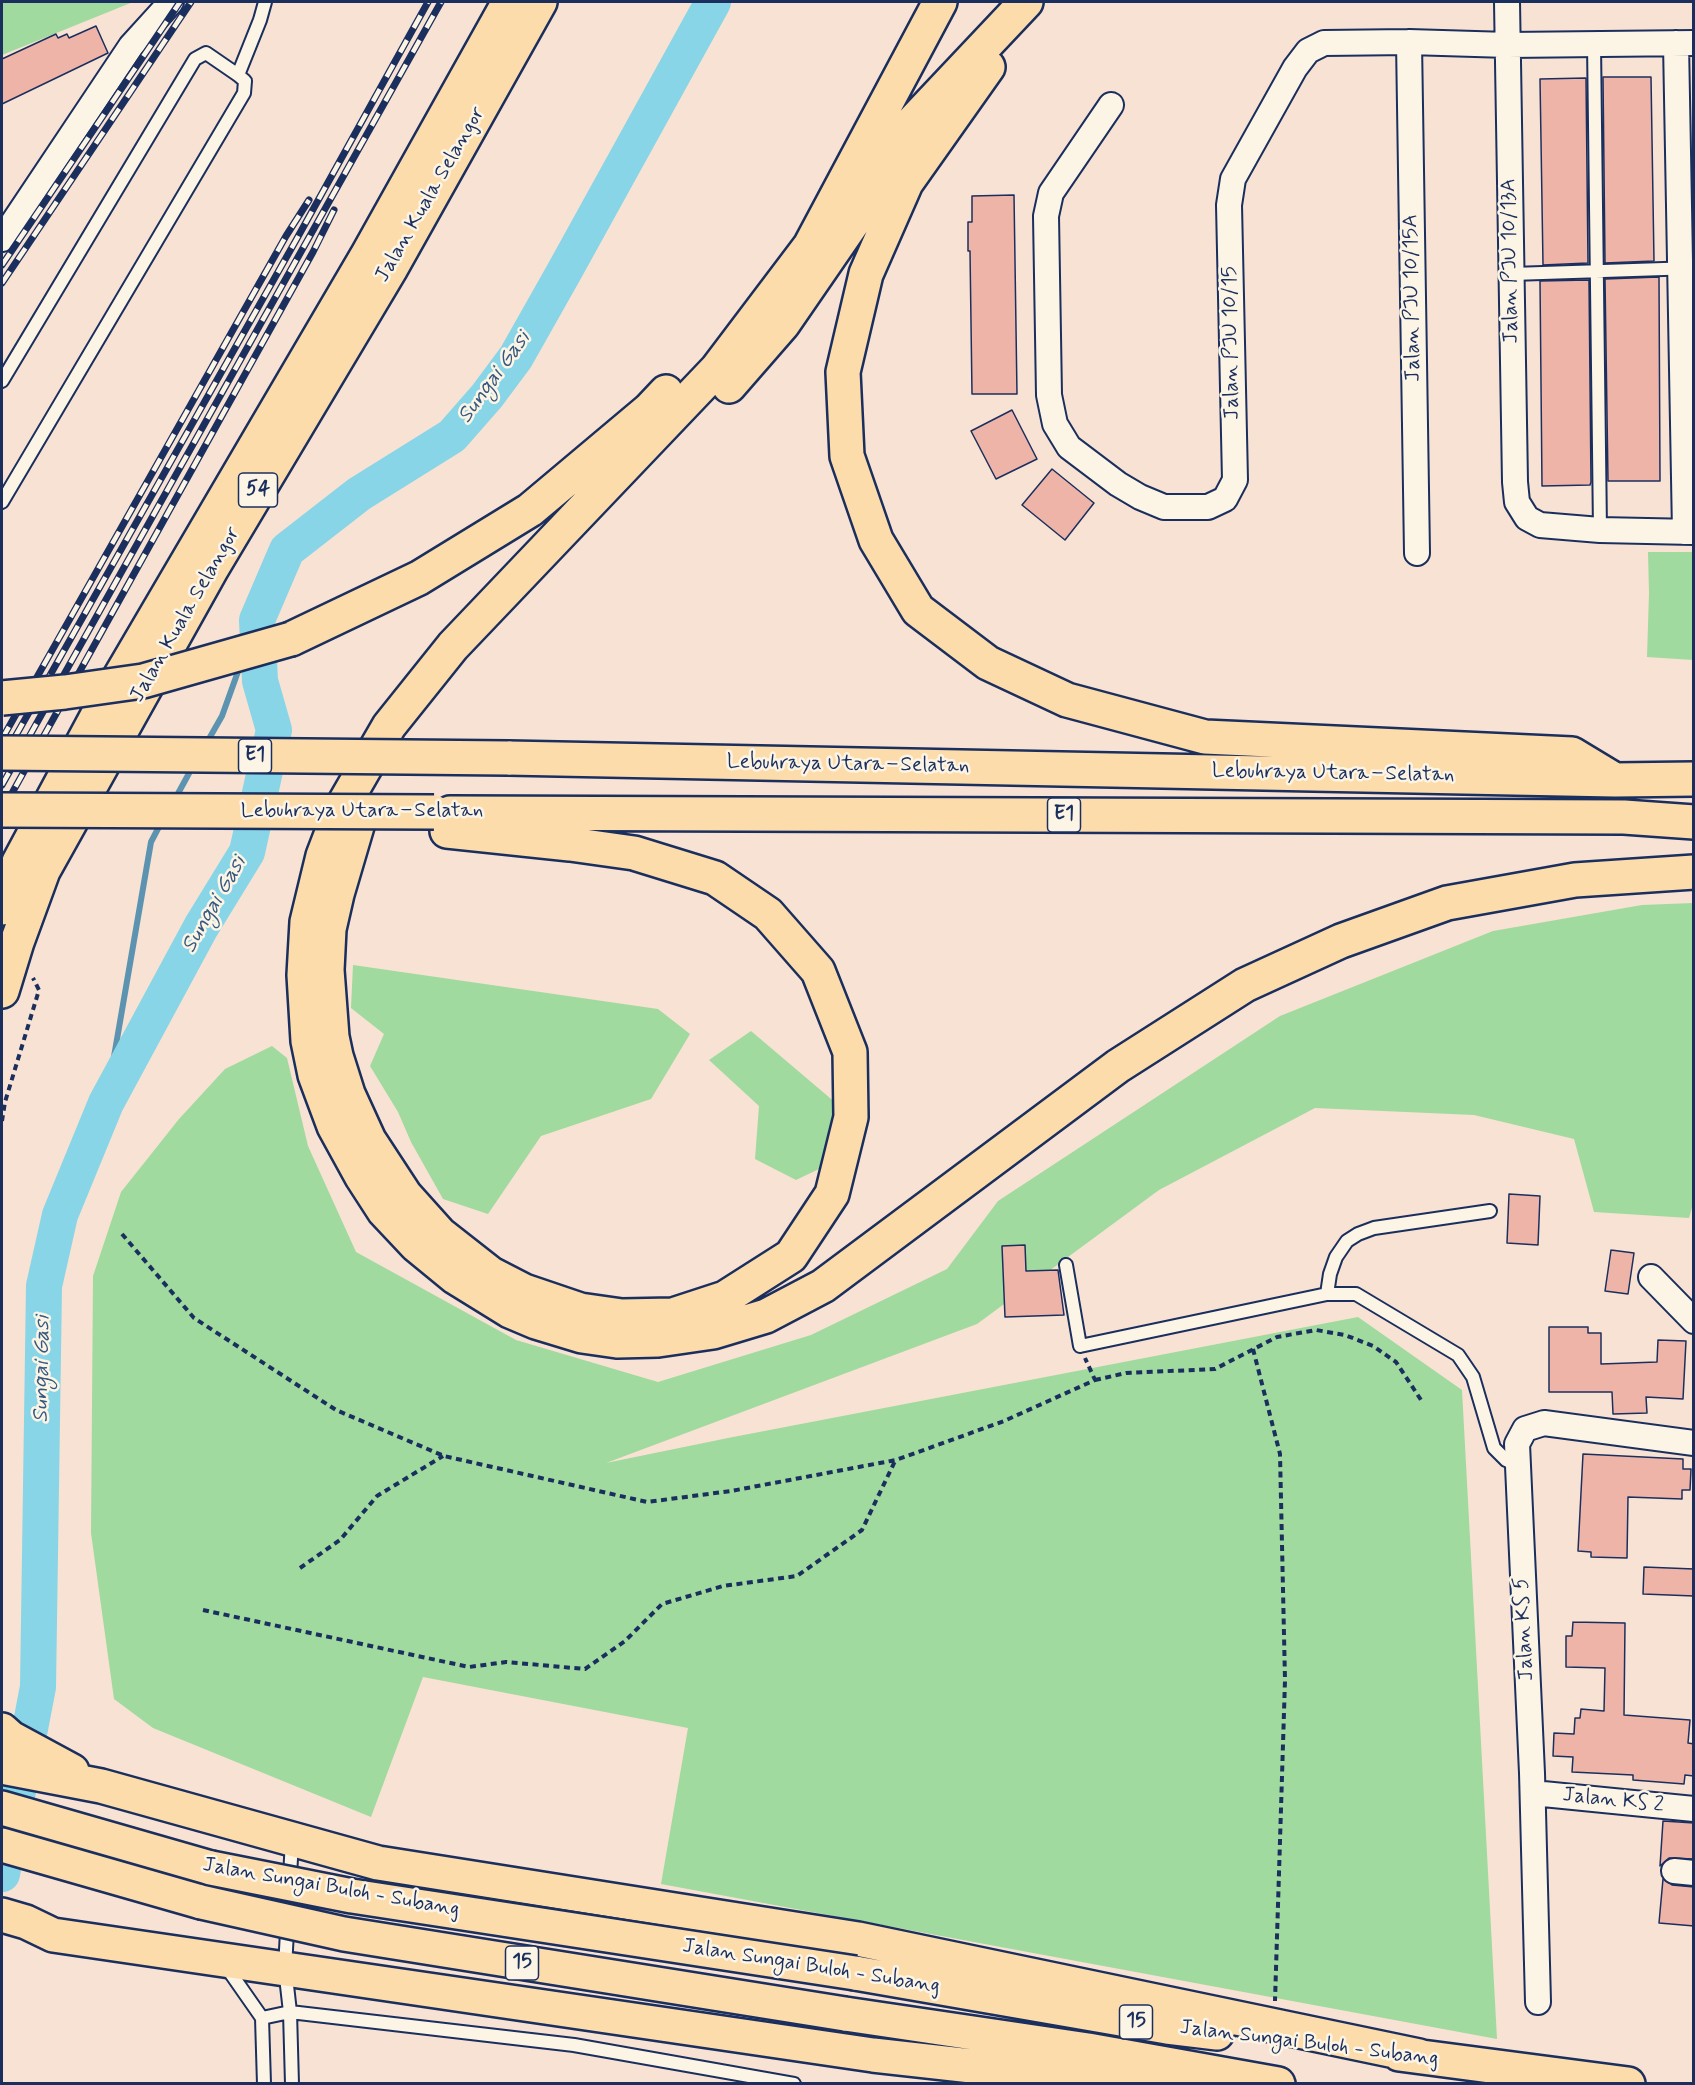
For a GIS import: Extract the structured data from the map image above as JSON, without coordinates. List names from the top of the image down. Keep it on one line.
{"streets":{"highway":["Jalan Kuala Selangor","54","E1","Lebuhraya Utara–Selatan","Jalan Sungai Buloh - Subang","15"],"street":["Jalan PJU 10/13A","Jalan PJU 10/15A","Jalan PJU 10/15","Jalan KS 5","Jalan KS 2"]},"crossings":[["Jalan PJU 10/13A","Jalan PJU 10/15"],["Jalan PJU 10/15A","Jalan PJU 10/15"],["Jalan KS 5","Jalan KS 2"]],"water":["Sungai Gasi"]}
